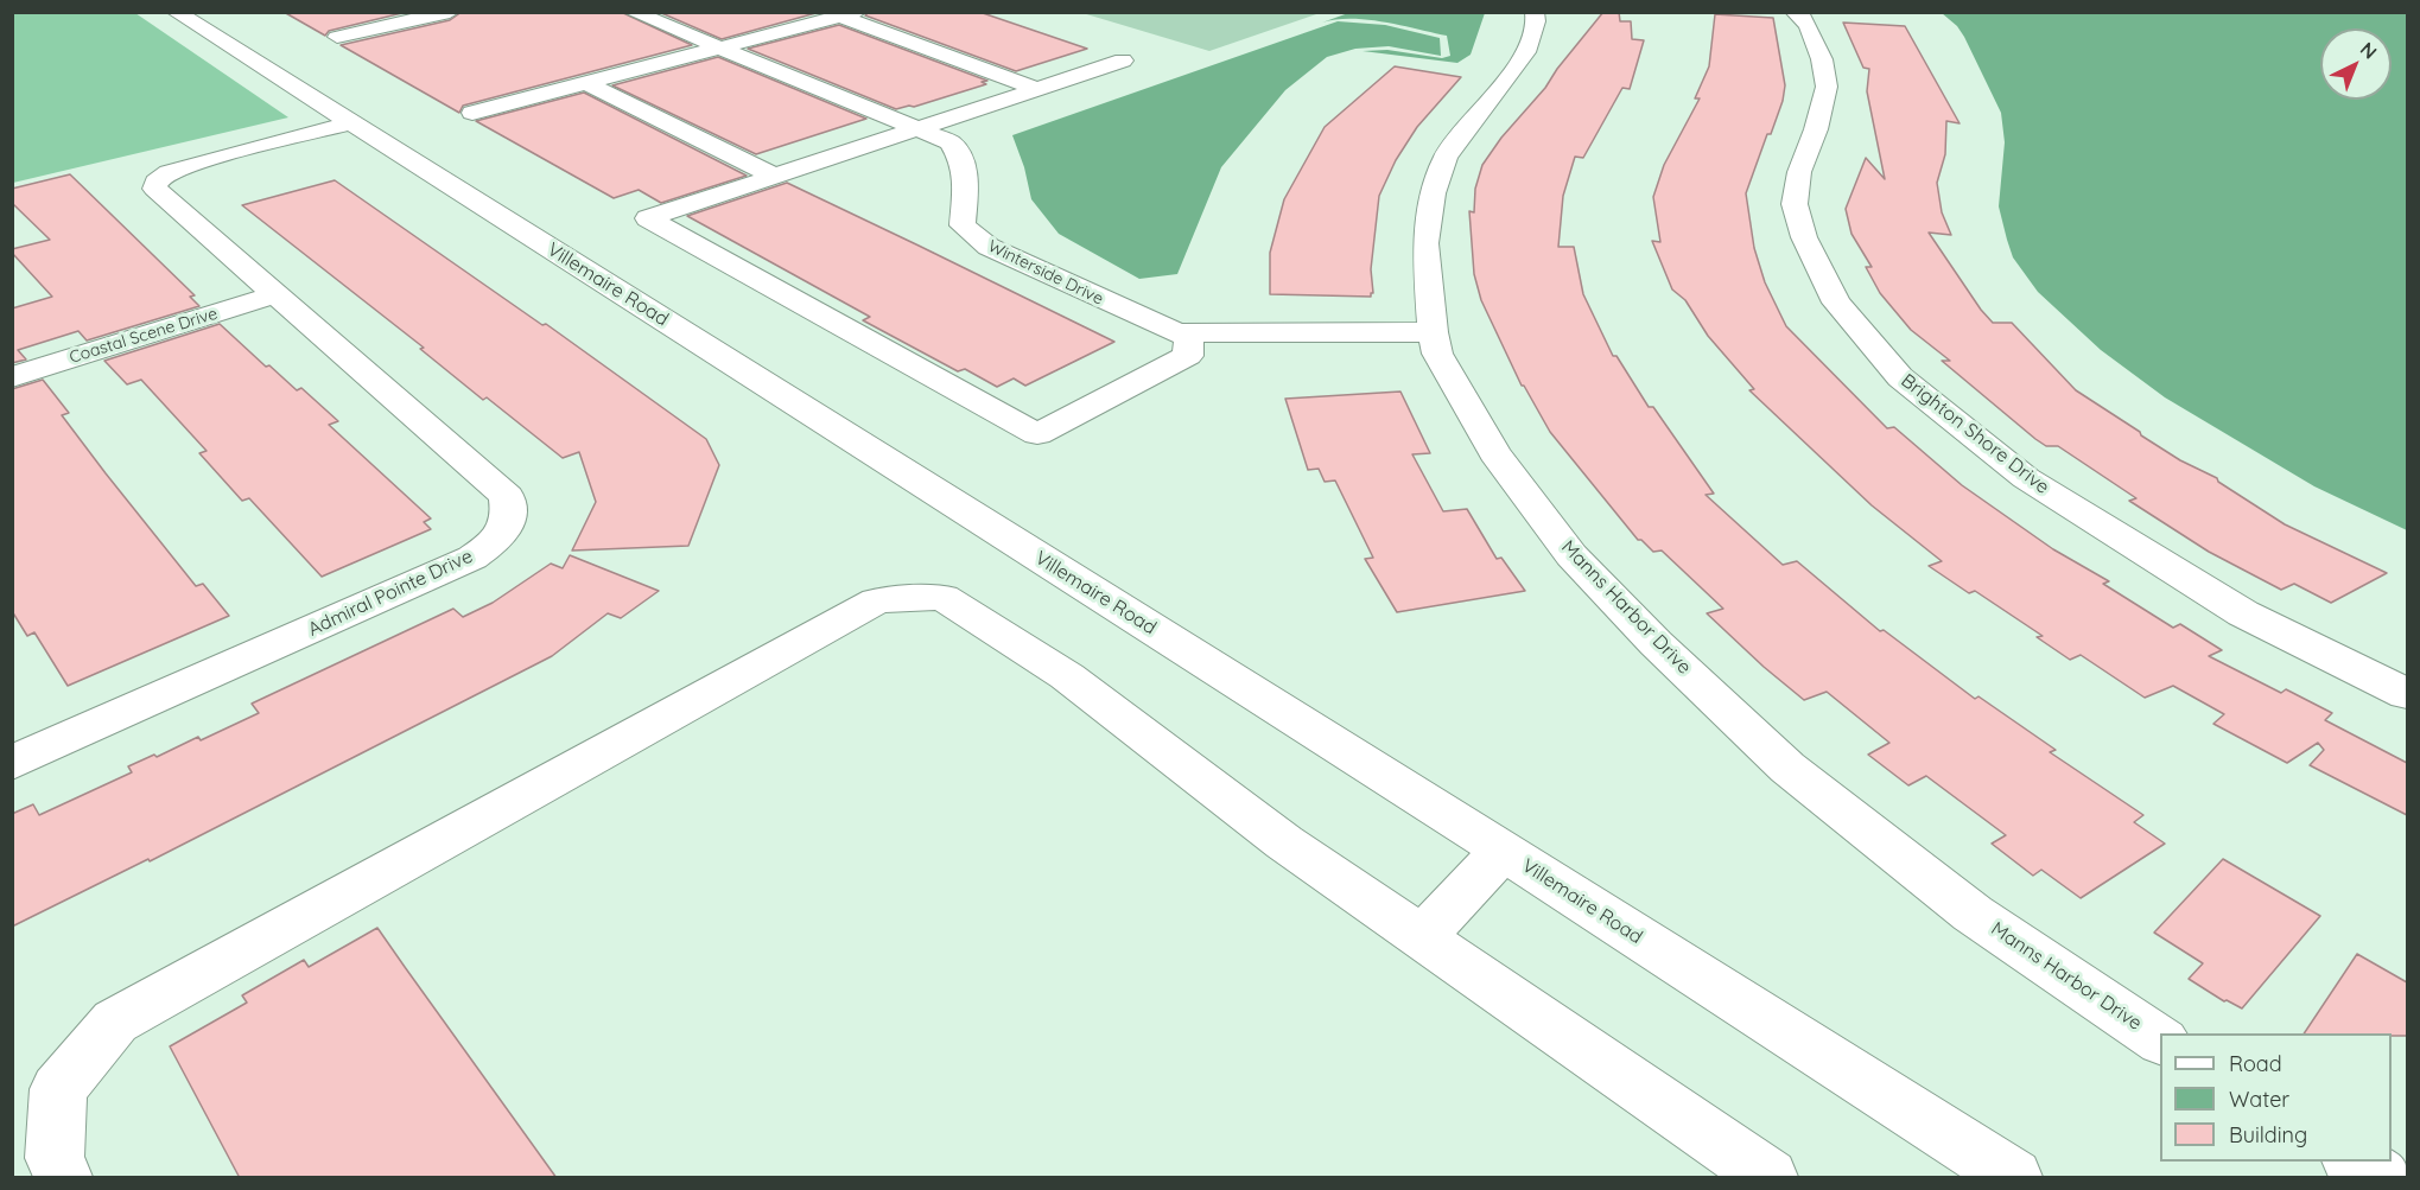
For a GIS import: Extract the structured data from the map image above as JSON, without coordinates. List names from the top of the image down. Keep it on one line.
{"streets":{"street":["Winterside Drive","Villemaire Road","Coastal Scene Drive","Brighton Shore Drive","Admiral Pointe Drive","Manns Harbor Drive"]},"crossings":[["Winterside Drive","Manns Harbor Drive"],["Villemaire Road","Admiral Pointe Drive"],["Coastal Scene Drive","Admiral Pointe Drive"]],"legend":["Road","Water","Building"],"north":"top right"}
